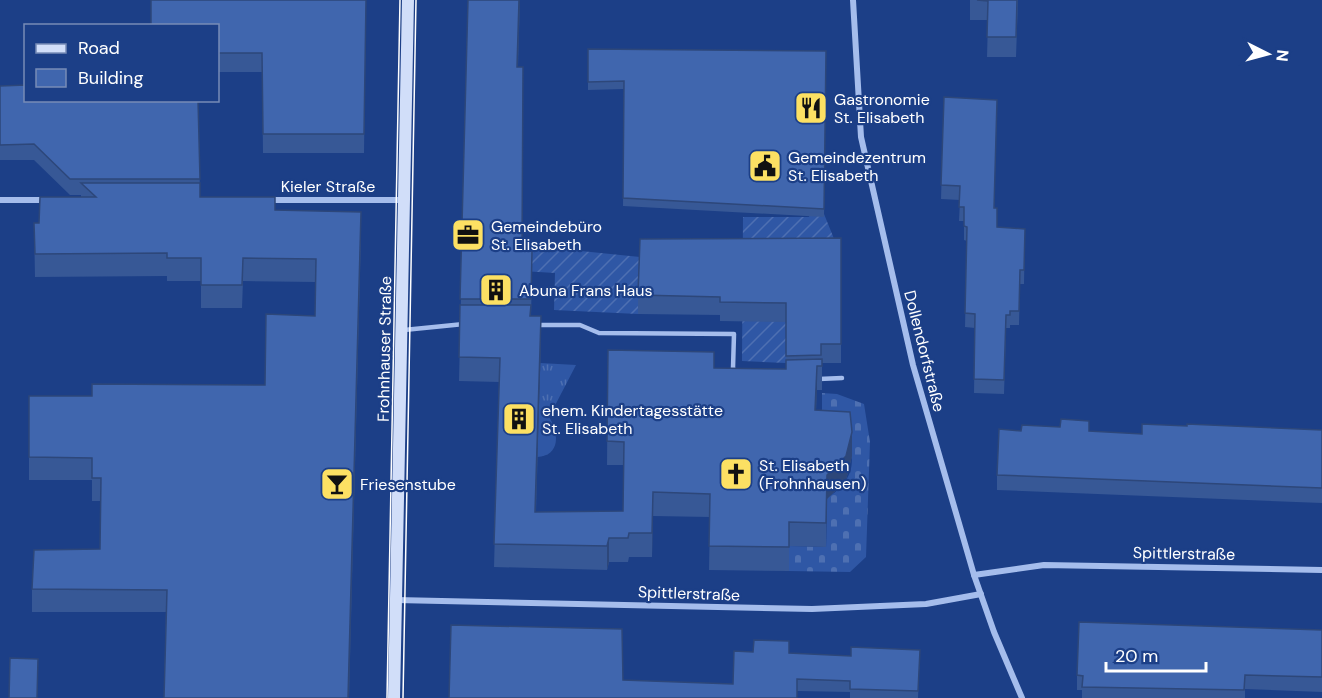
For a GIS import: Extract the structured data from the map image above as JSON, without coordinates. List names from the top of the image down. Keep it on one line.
{"streets":{"main road":["Frohnhauser Straße"],"street":["Kieler Straße","Dollendorfstraße","Spittlerstraße"]},"crossings":[["Kieler Straße","Frohnhauser Straße"],["Frohnhauser Straße","Spittlerstraße"],["Dollendorfstraße","Spittlerstraße"]],"places":{"restaurant":["Gastronomie St. Elisabeth"],"public building":["Gemeindezentrum St. Elisabeth"],"office":["Gemeindebüro St. Elisabeth"],"building":["Abuna Frans Haus","ehem. Kindertagesstätte St. Elisabeth"],"church":["St. Elisabeth (Frohnhausen)"],"bar":["Friesenstube"]},"legend":["Road","Building"],"scale_bar":"20 m","north":"right"}
